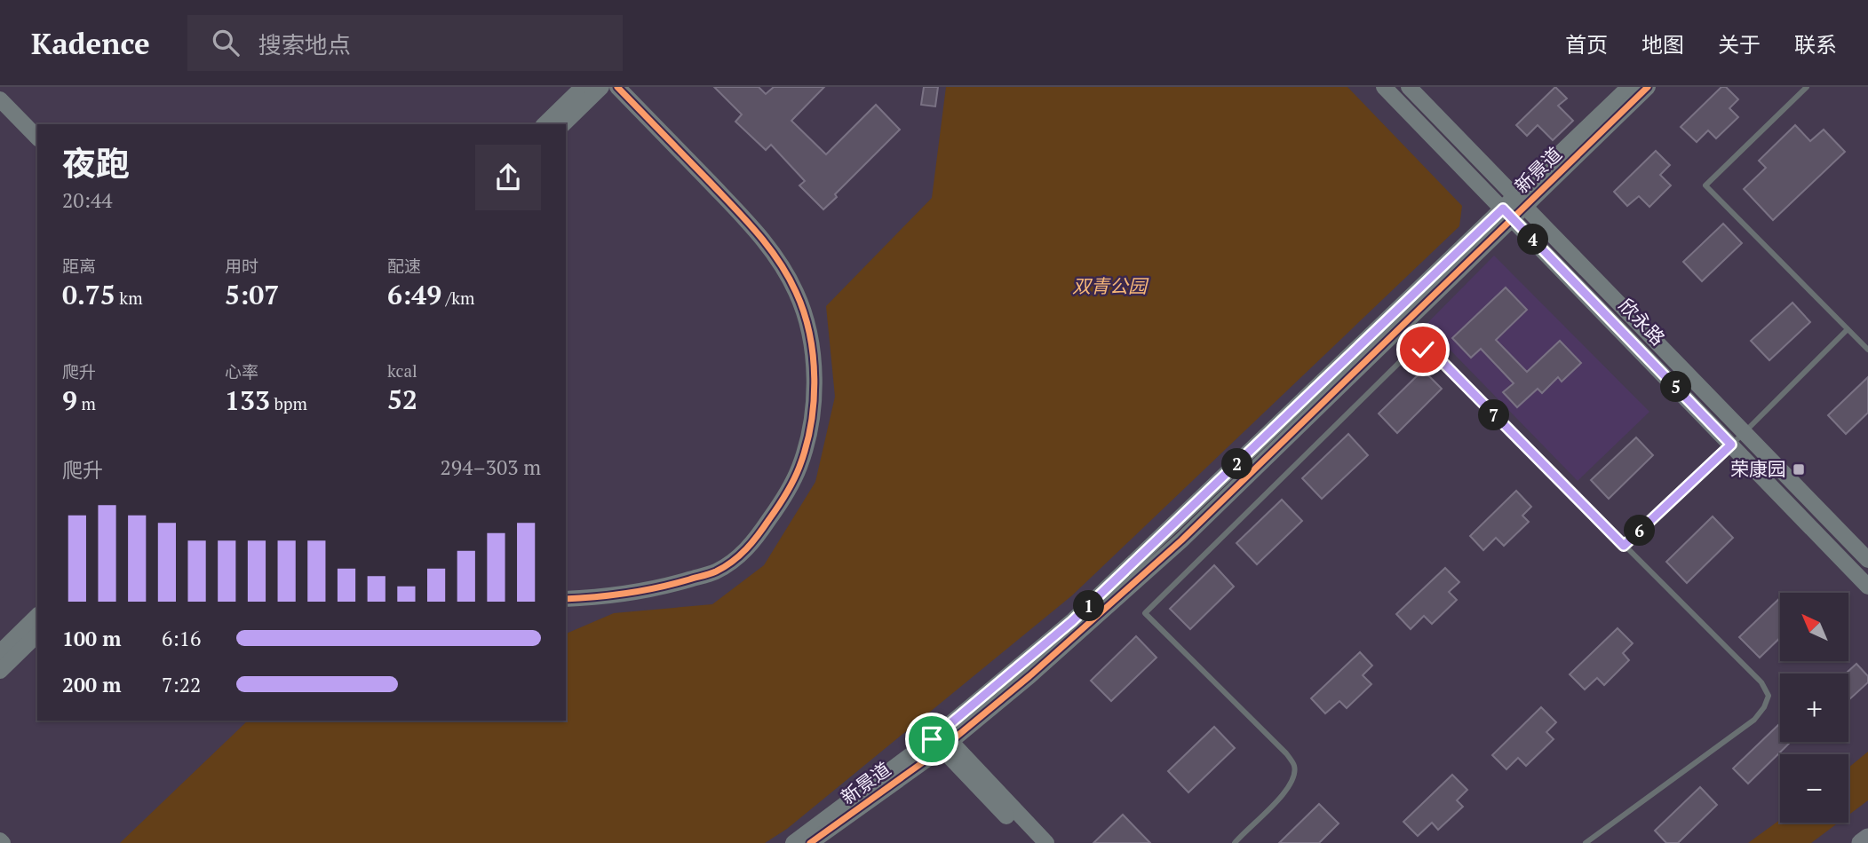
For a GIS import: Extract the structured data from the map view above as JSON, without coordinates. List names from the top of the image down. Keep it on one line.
{"streets":{"street":["新景道","欣永路"]},"crossings":[["新景道","欣永路"]],"parks":["双青公园"],"places":{"transit":["荣康园"]},"north":"top left","page":{"header":"Kadence","search":"搜索地点","nav":["首页","地图","关于","联系"],"heading":["夜跑","20:44"],"pins":["4","5","7","2","6","1"],"stats":[["距离","0.75 km"],["用时","5:07"],["配速","6:49 /km"],["爬升","9 m"],["心率","133 bpm"],["kcal","52"]],"chart":["爬升","294–303 m"],"map_buttons":["+","−"],"list":[{"name":"100 m","note":"6:16"},{"name":"200 m","note":"7:22"}]}}
